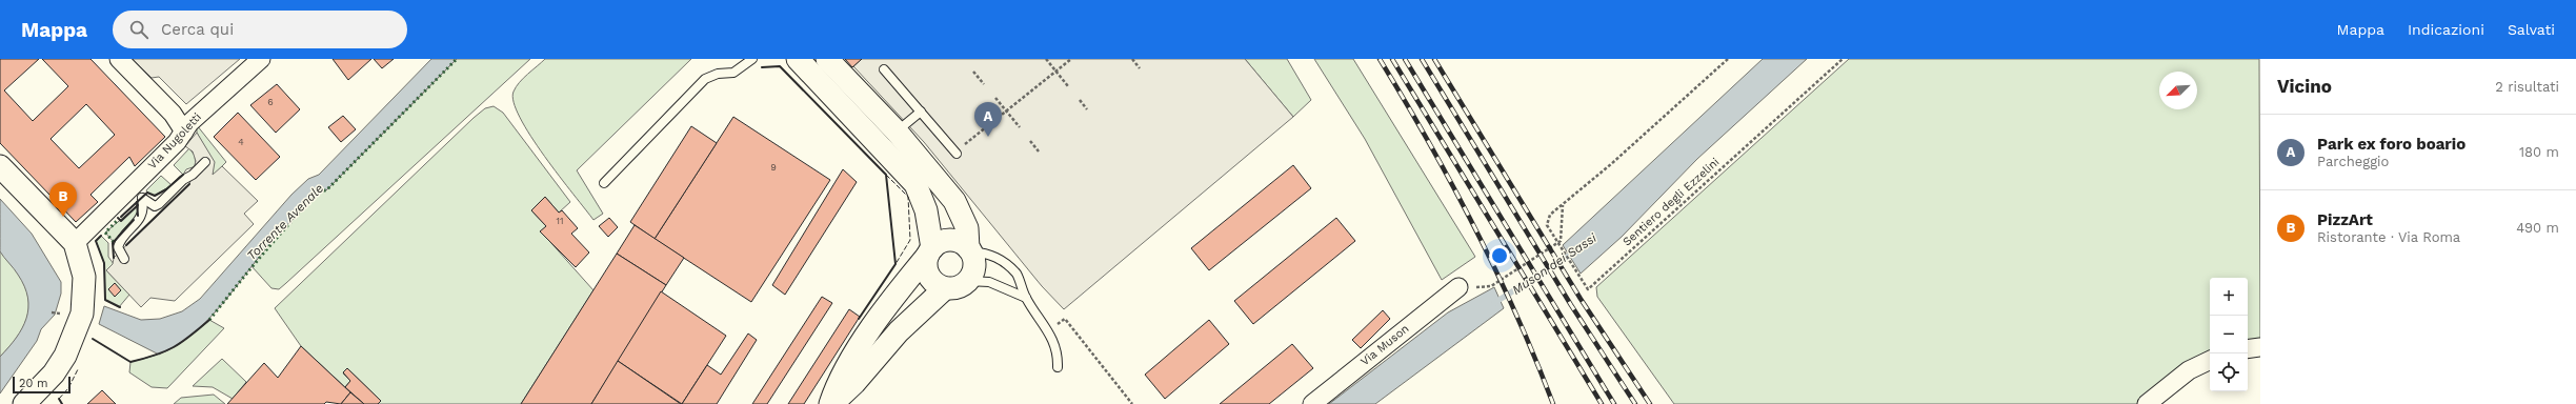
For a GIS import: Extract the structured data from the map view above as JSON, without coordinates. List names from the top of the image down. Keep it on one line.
{"streets":{"street":["Via Nugoletti","Via Muson"],"path":["Sentiero degli Ezzelini"]},"water":["Torrente Avenale","Muson dei Sassi"],"house_numbers":["6","4","9","11"],"scale_bar":"20 m","north":"bottom left","page":{"header":"Mappa","search":"Cerca qui","nav":["Mappa","Indicazioni","Salvati"],"heading":["Vicino","2 risultati"],"pins":["A","B"],"list":[{"mark":"A","name":"Park ex foro boario","note":"Parcheggio","value":"180 m"},{"mark":"B","name":"PizzArt","note":"Ristorante · Via Roma","value":"490 m"}],"map_buttons":["+","−"],"scale":"20 m"}}
